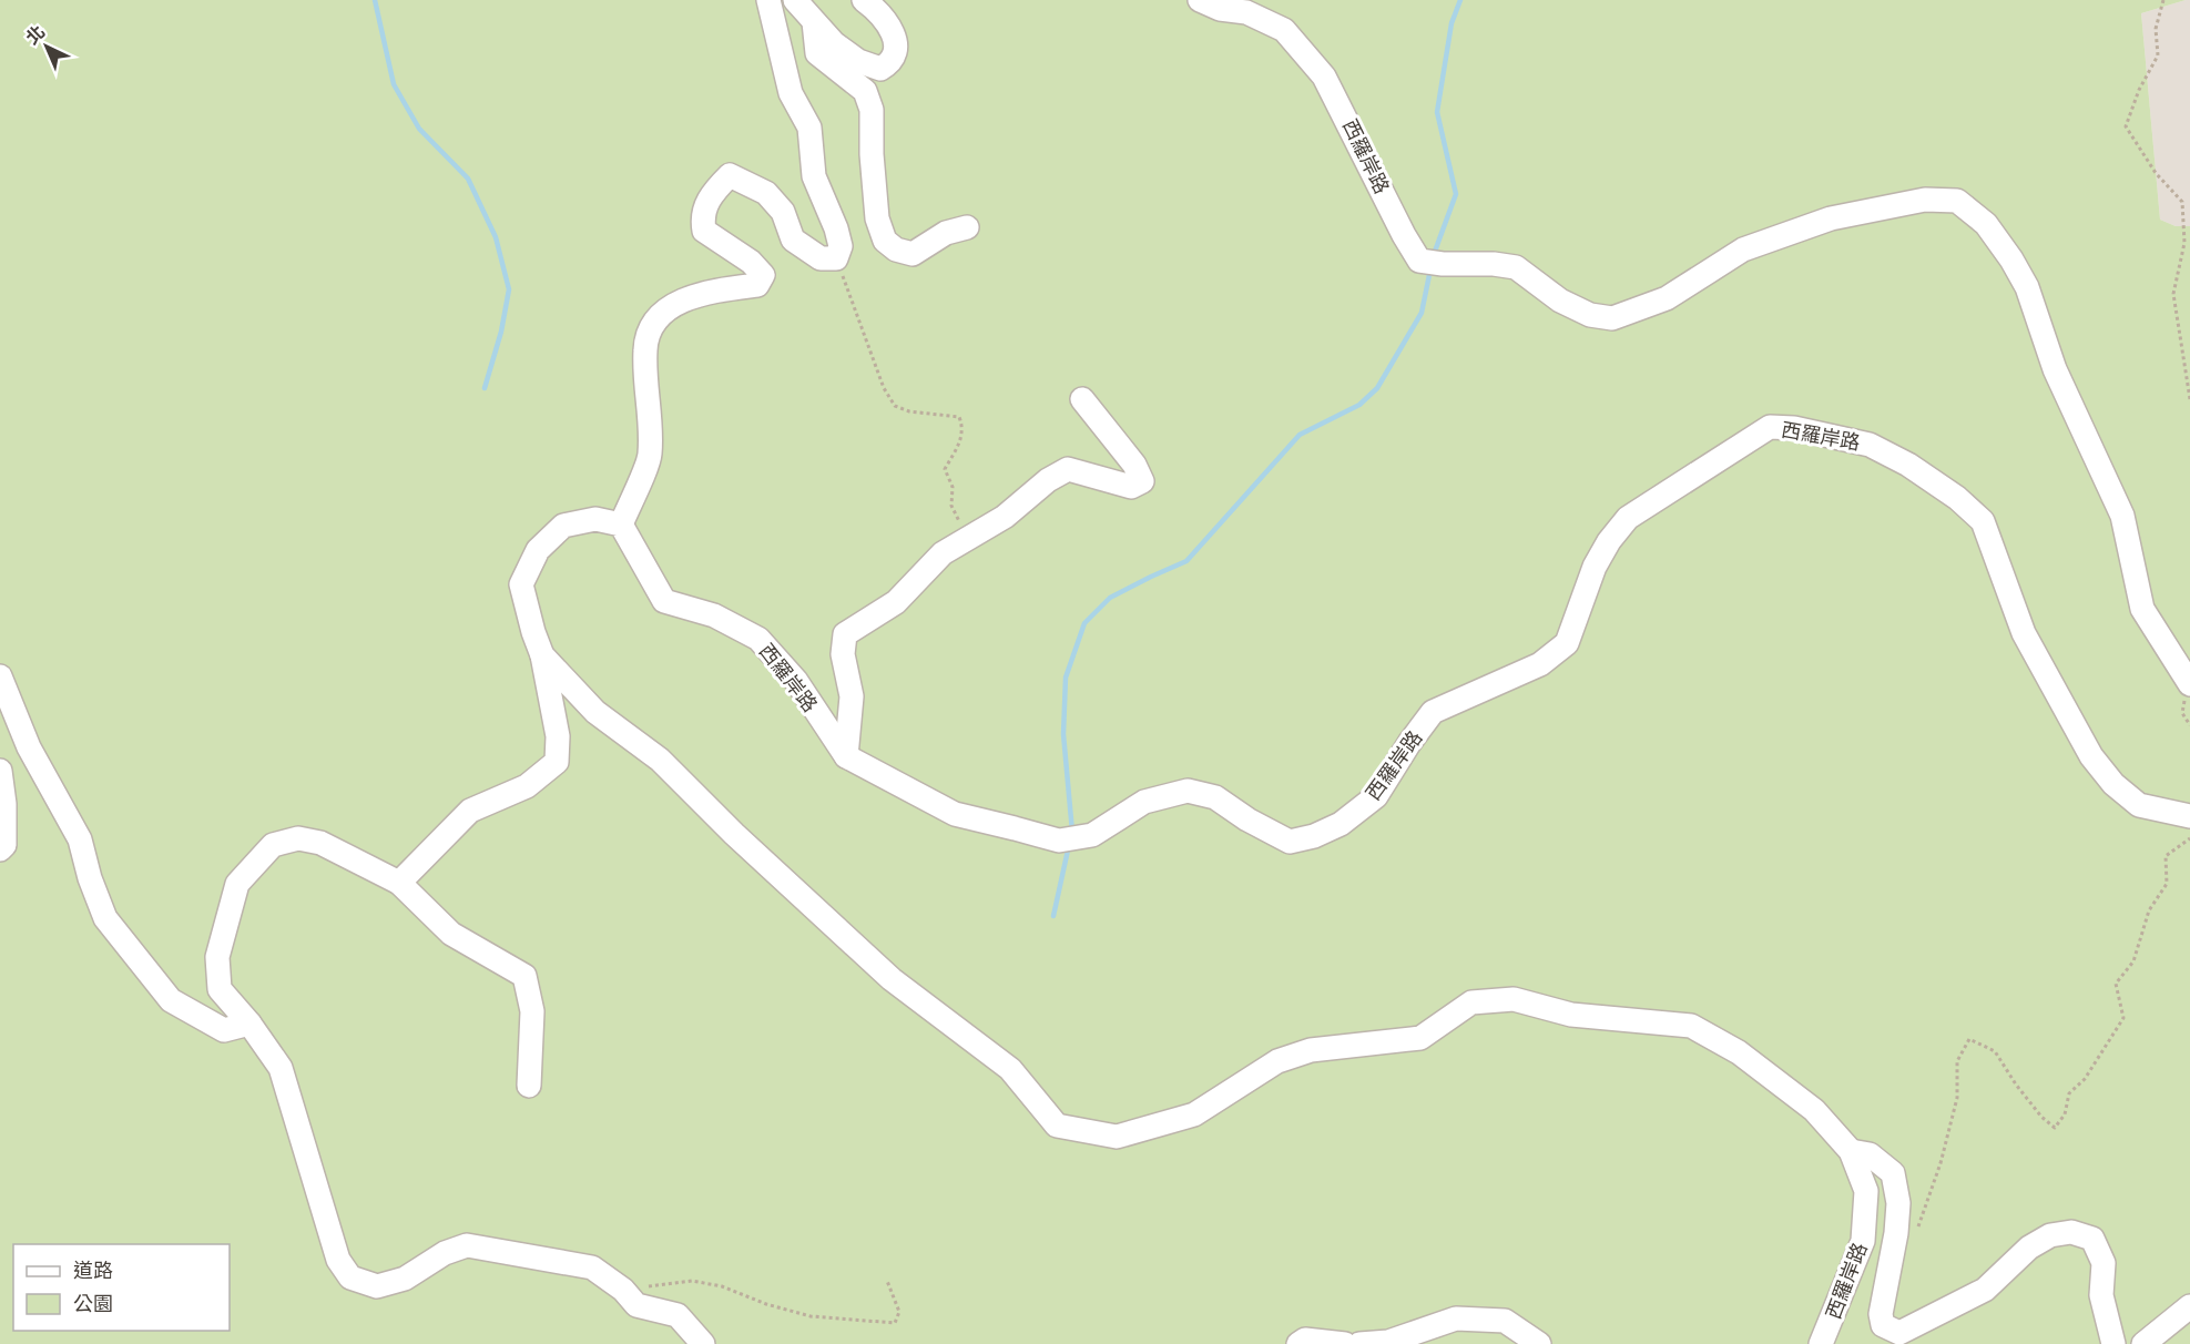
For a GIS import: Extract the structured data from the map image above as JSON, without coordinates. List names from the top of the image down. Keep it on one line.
{"streets":{"street":["西羅岸路"]},"legend":["道路","公園"],"north":"top left"}
